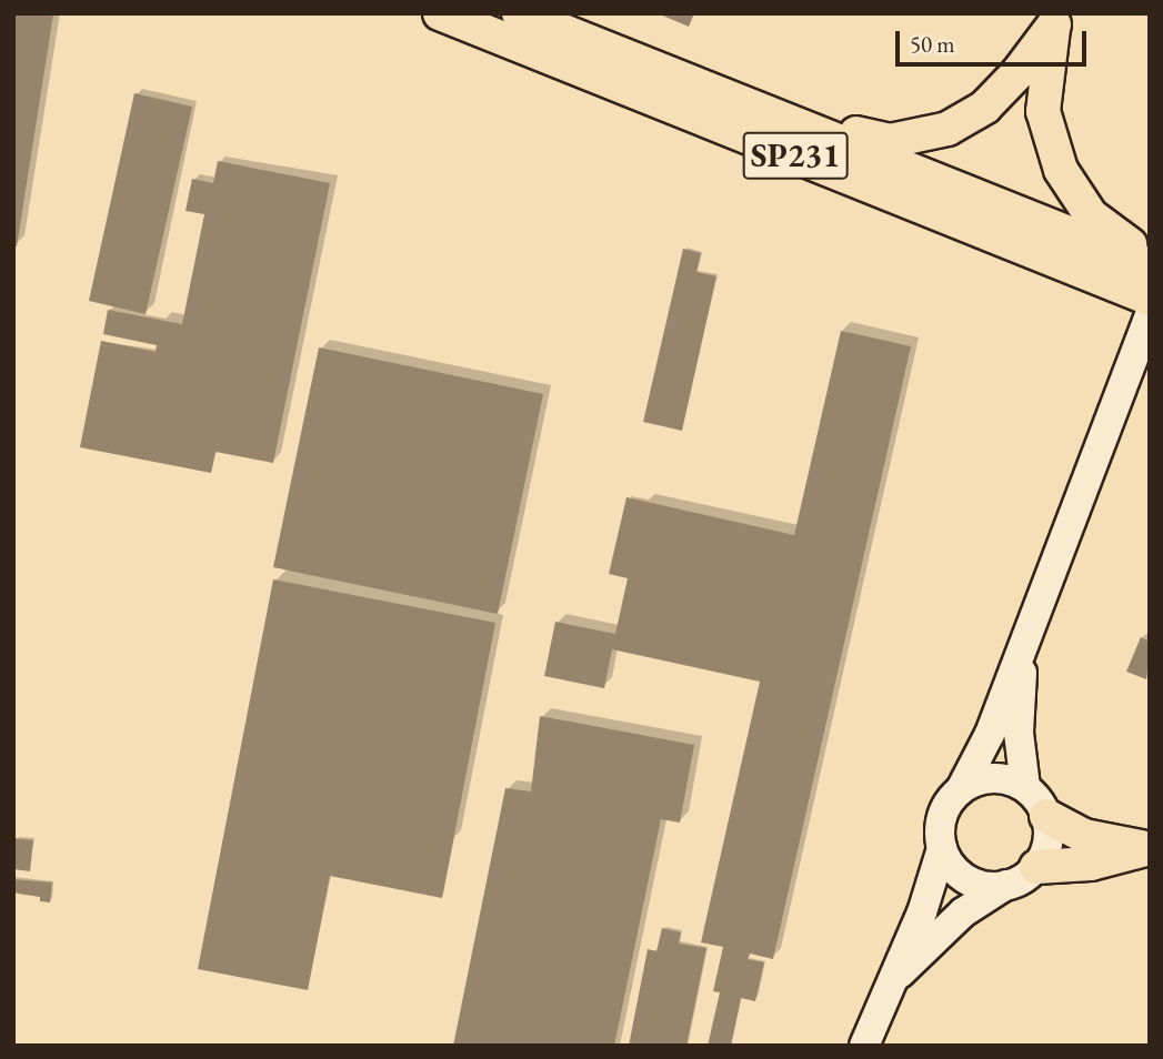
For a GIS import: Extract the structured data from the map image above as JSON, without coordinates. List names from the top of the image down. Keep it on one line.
{"streets":{"main road":["SP231"]},"scale_bar":"50 m"}
